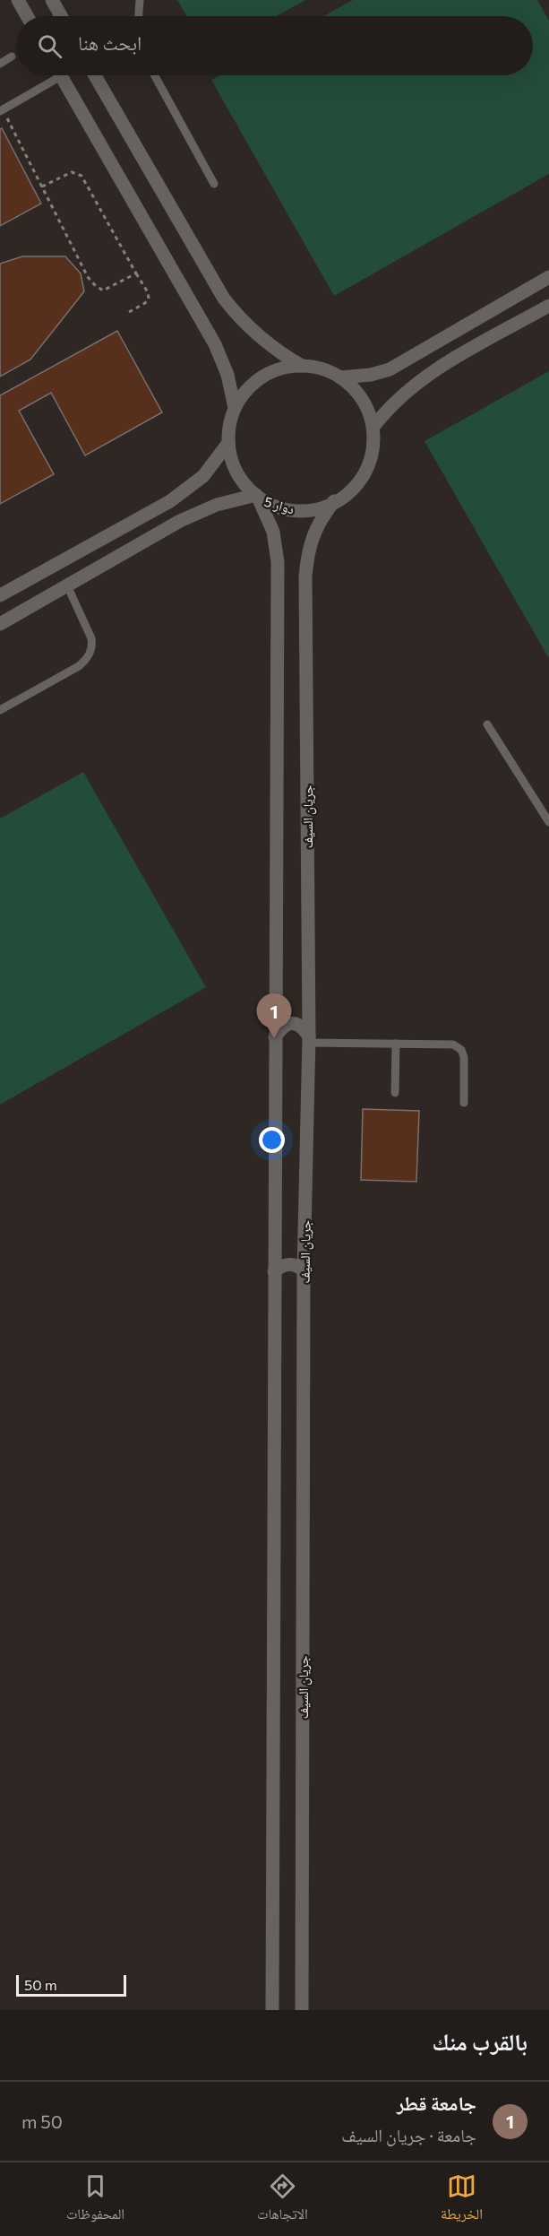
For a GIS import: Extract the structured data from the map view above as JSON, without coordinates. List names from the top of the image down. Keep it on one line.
{"streets":{"street":["دوار 5","جريان السيف"]},"crossings":[["دوار 5","جريان السيف"]],"scale_bar":"50 m","page":{"search":"ابحث هنا","pins":"1","scale":"50 m","heading":"بالقرب منك","list":[{"mark":"1","name":"جامعة قطر","note":"جامعة · جريان السيف","value":"50 m"}],"nav":["الخريطة","الاتجاهات","المحفوظات"]}}
